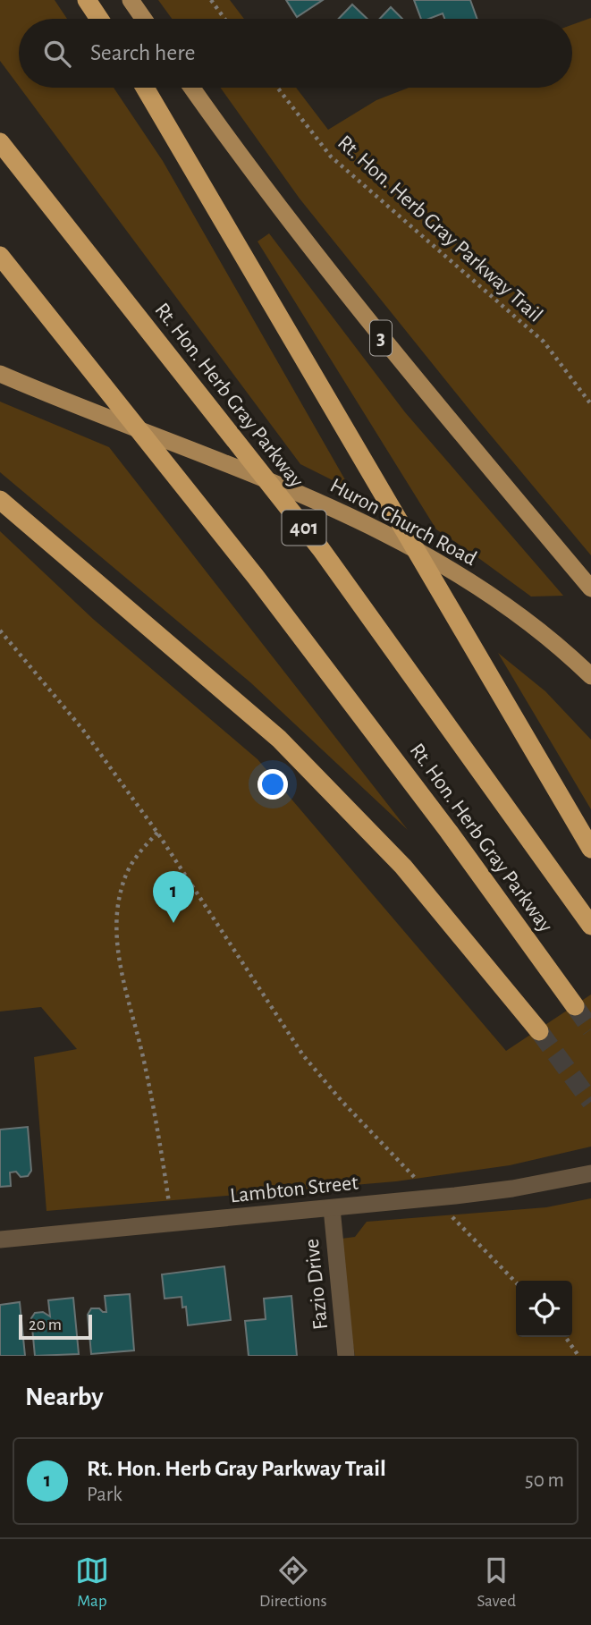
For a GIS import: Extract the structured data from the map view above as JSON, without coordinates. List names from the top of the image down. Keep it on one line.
{"streets":{"highway":["Rt. Hon. Herb Gray Parkway","401"],"main road":["3","Huron Church Road"],"street":["Lambton Street","Fazio Drive"],"path":["Rt. Hon. Herb Gray Parkway Trail"]},"crossings":[["Lambton Street","Fazio Drive"]],"scale_bar":"20 m","page":{"search":"Search here","pins":"1","scale":"20 m","heading":"Nearby","list":[{"mark":"1","name":"Rt. Hon. Herb Gray Parkway Trail","note":"Park","value":"50 m"}],"nav":["Map","Directions","Saved"]}}
